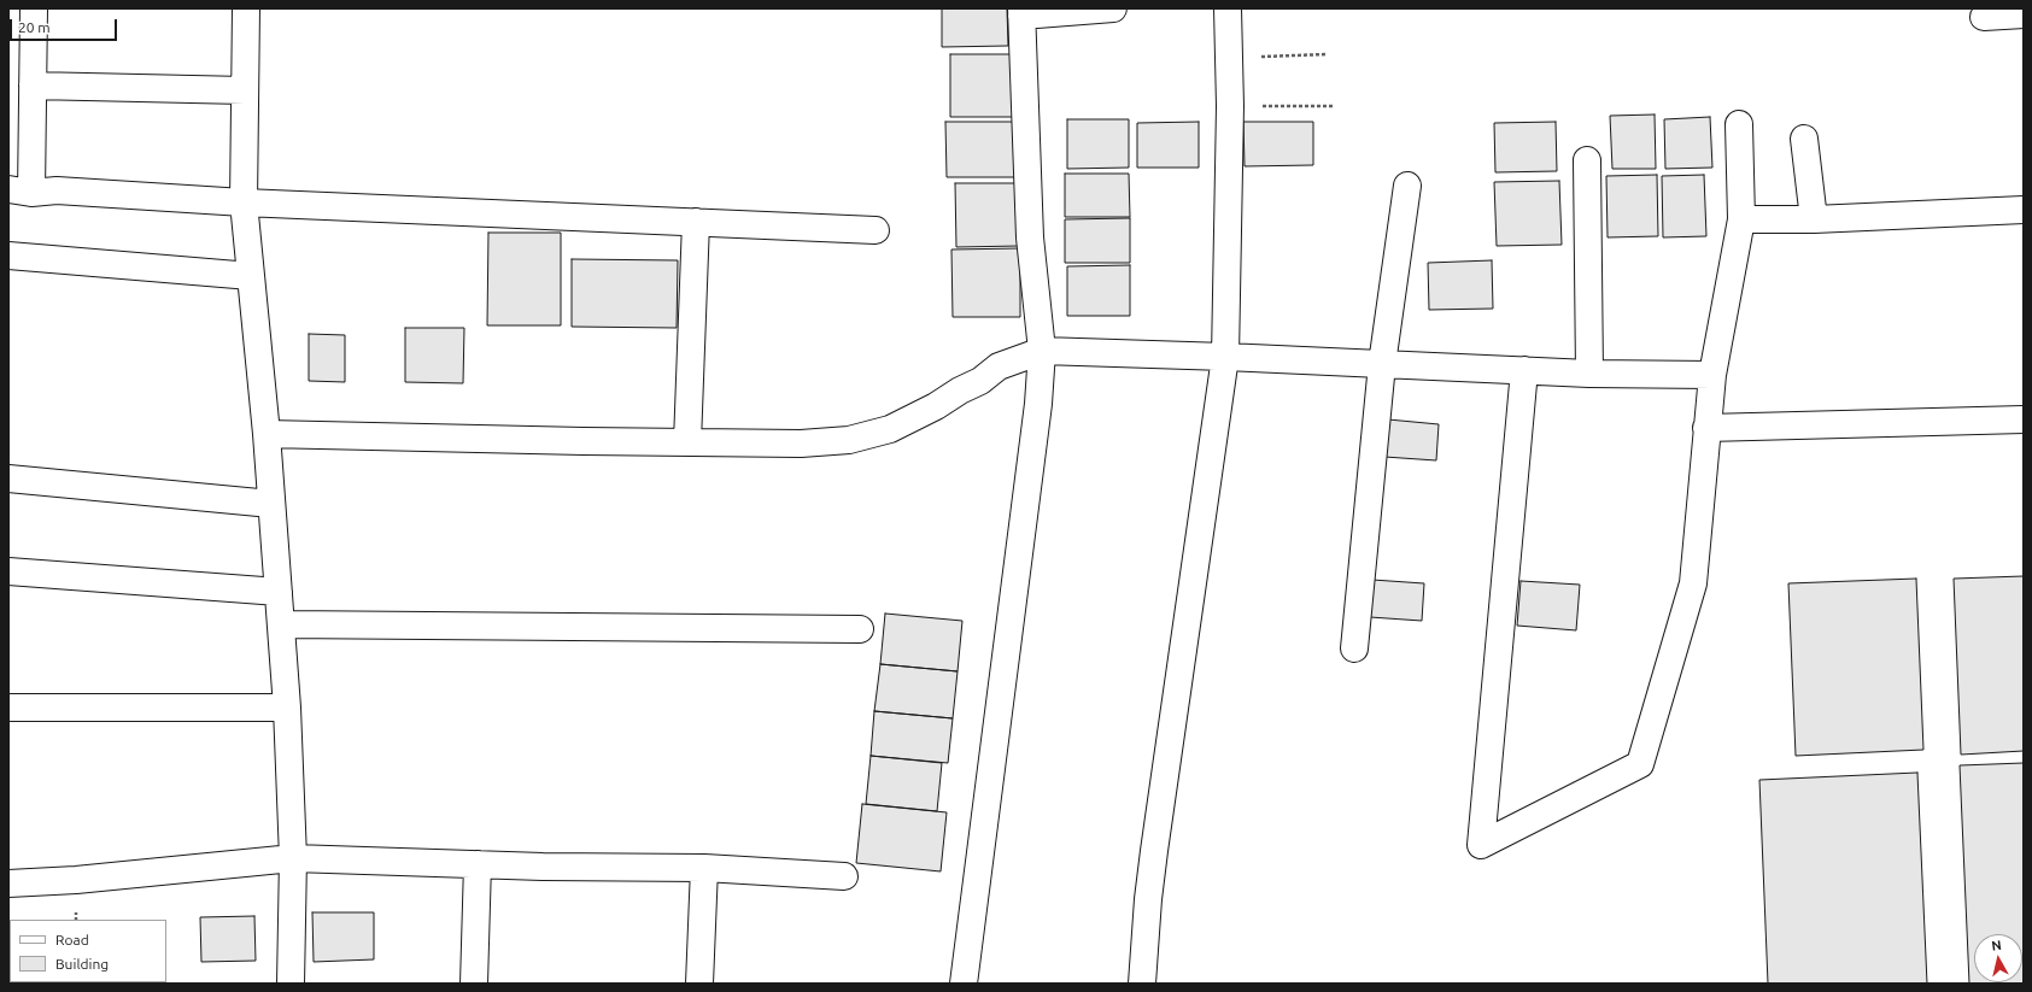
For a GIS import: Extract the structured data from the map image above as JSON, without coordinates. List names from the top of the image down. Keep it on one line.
{"legend":["Road","Building"],"scale_bar":"20 m","north":"top"}
